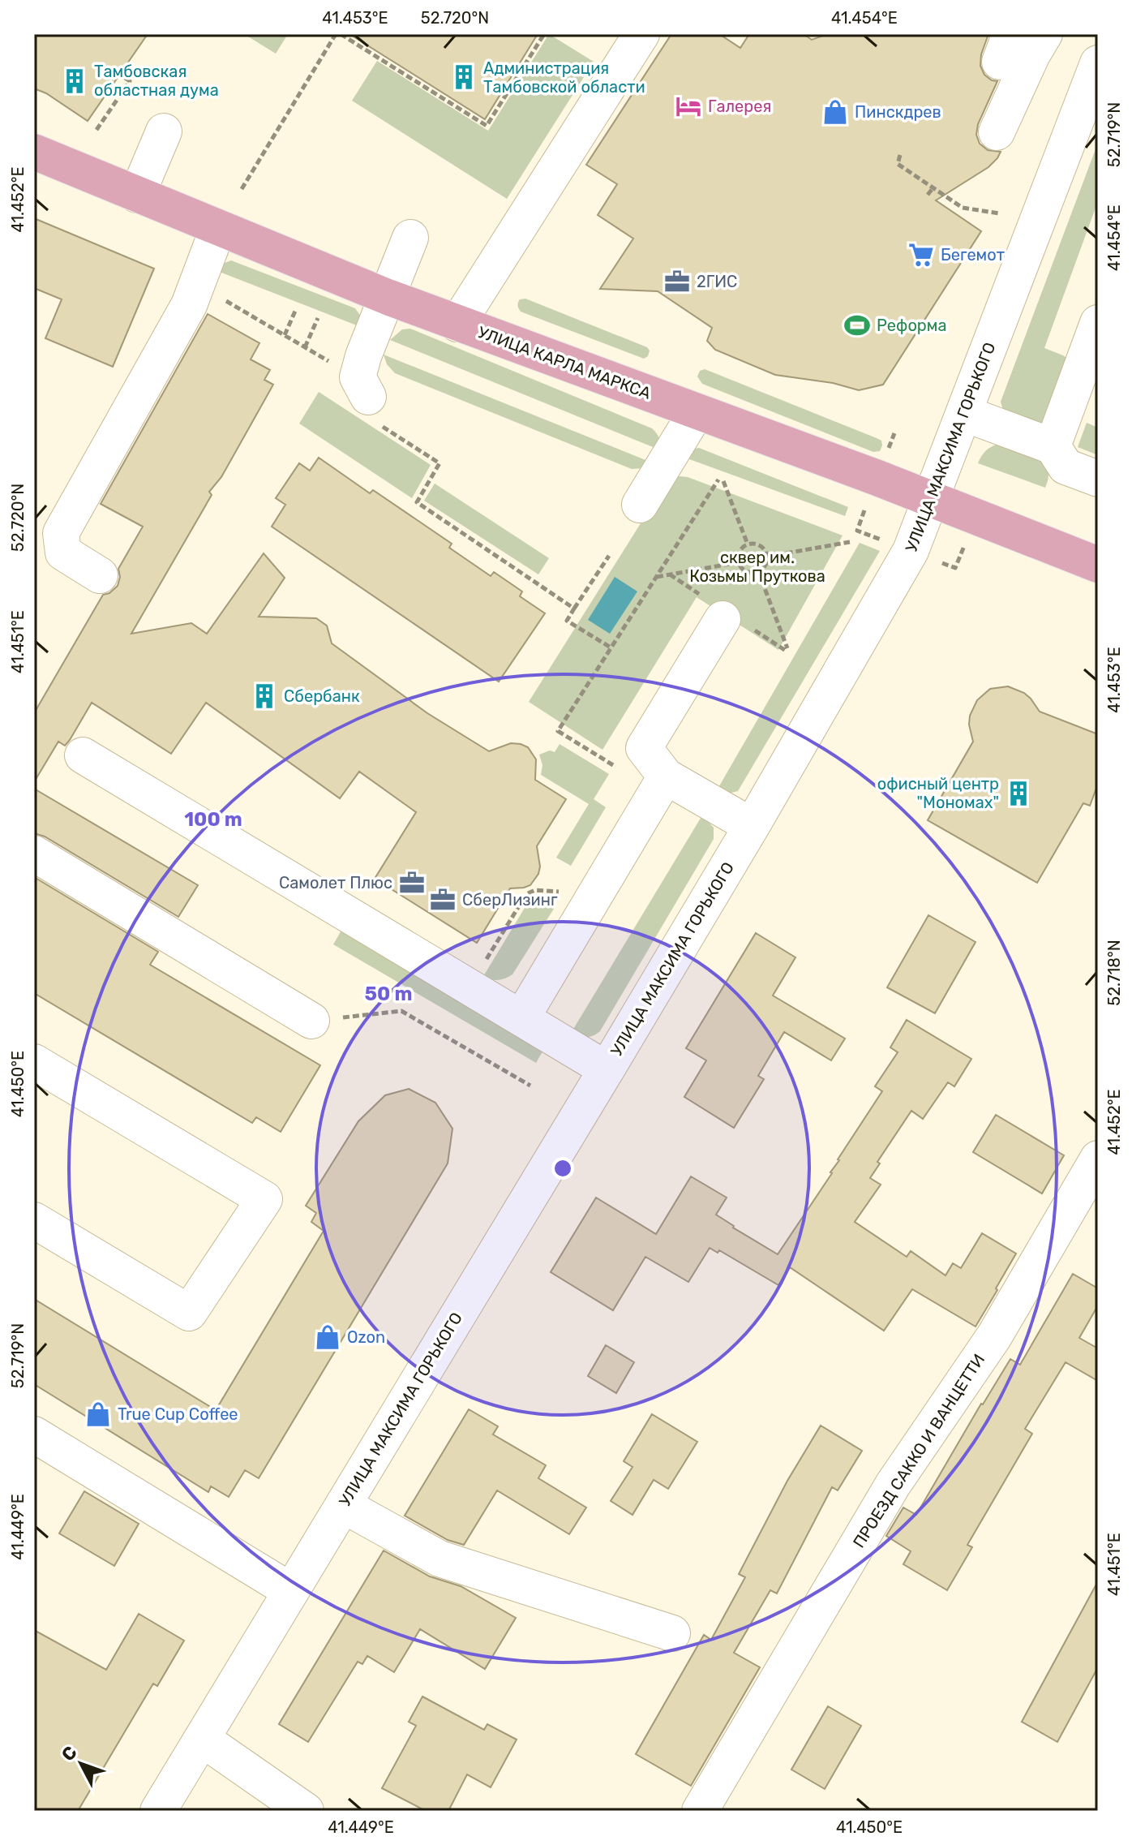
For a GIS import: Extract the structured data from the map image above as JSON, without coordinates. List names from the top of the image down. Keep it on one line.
{"streets":{"main road":["УЛИЦА КАРЛА МАРКСА"],"street":["УЛИЦА МАКСИМА ГОРЬКОГО","ПРОЕЗД САККО И ВАНЦЕТТИ"]},"crossings":[["УЛИЦА КАРЛА МАРКСА","УЛИЦА МАКСИМА ГОРЬКОГО"]],"parks":["сквер им. Козьмы Пруткова"],"places":{"building":["Администрация Тамбовской области","Тамбовская областная дума","Сбербанк","офисный центр \"Мономах\""],"hotel":["Галерея"],"shop":["Пинскдрев","Ozon","True Cup Coffee"],"supermarket":["Бегемот"],"office":["2ГИС","Самолет Плюс","СберЛизинг"],"sports":["Реформа"]},"north":"top left","coordinates":["41.453°E","52.720°N","41.454°E","52.719°N","41.452°E","41.451°E","52.718°N","41.450°E","41.449°E"],"rings":["100 m","50 m"]}
